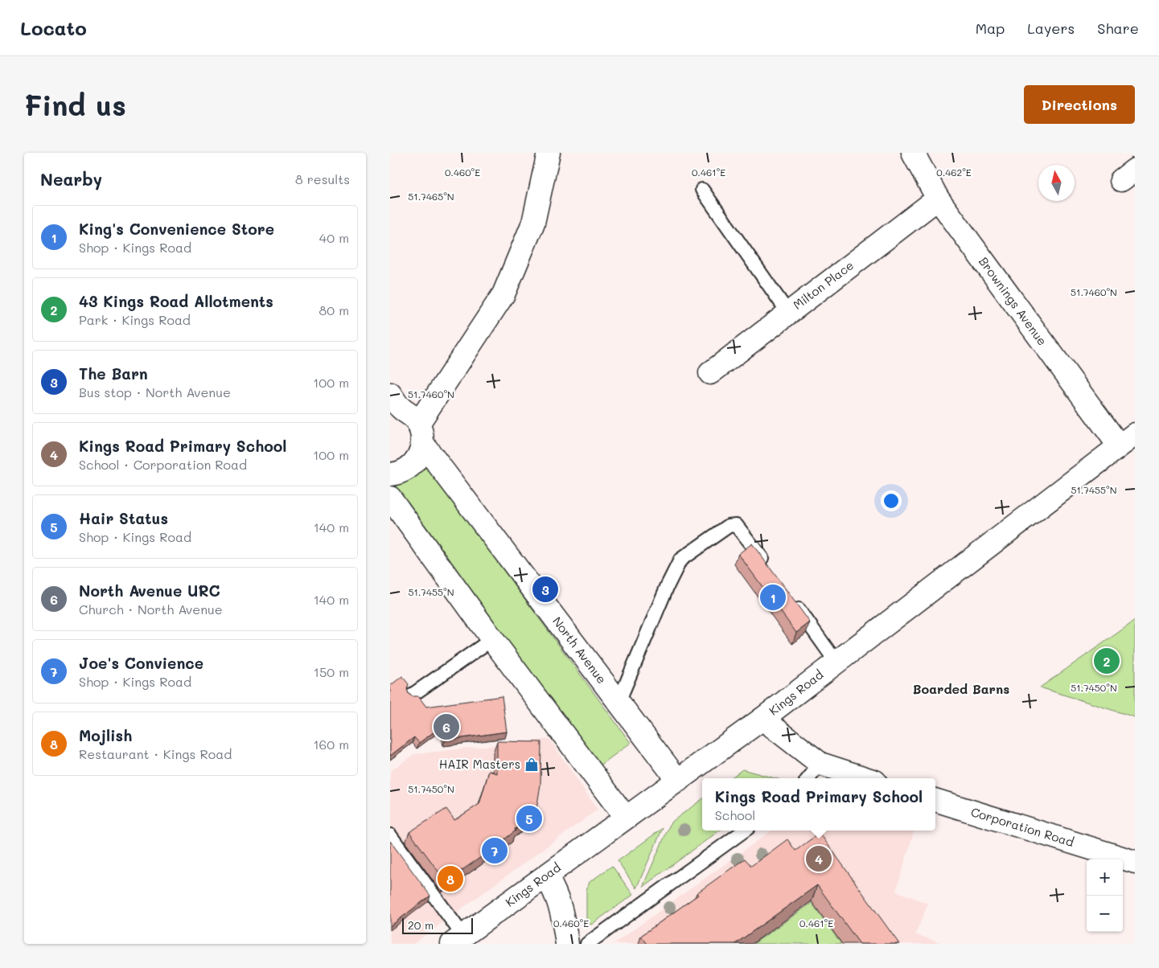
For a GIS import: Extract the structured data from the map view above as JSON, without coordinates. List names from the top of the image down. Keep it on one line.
{"streets":{"street":["Milton Place","Brownings Avenue","North Avenue","Kings Road","Corporation Road"]},"crossings":[["Milton Place","Brownings Avenue"],["Brownings Avenue","Kings Road"],["North Avenue","Kings Road"]],"districts":["Boarded Barns"],"places":{"shop":["HAIR Masters"]},"scale_bar":"20 m","north":"top","page":{"header":"Locato","nav":["Map","Layers","Share"],"buttons":"Directions","title":"Find us","heading":["Nearby","8 results"],"list":[{"mark":"1","name":"King's Convenience Store","note":"Shop · Kings Road","value":"40 m"},{"mark":"2","name":"43 Kings Road Allotments","note":"Park · Kings Road","value":"80 m"},{"mark":"3","name":"The Barn","note":"Bus stop · North Avenue","value":"100 m"},{"mark":"4","name":"Kings Road Primary School","note":"School · Corporation Road","value":"100 m"},{"mark":"5","name":"Hair Status","note":"Shop · Kings Road","value":"140 m"},{"mark":"6","name":"North Avenue URC","note":"Church · North Avenue","value":"140 m"},{"mark":"7","name":"Joe's Convience","note":"Shop · Kings Road","value":"150 m"},{"mark":"8","name":"Mojlish","note":"Restaurant · Kings Road","value":"160 m"}],"pins":["3","1","2","6","5","7","4","8"],"popup":["Kings Road Primary School","School"],"map_buttons":["+","−"],"scale":"20 m"},"coordinates":["0.460°E","0.461°E","0.462°E","51.7465°N","51.7460°N","51.7455°N","51.7450°N"]}
